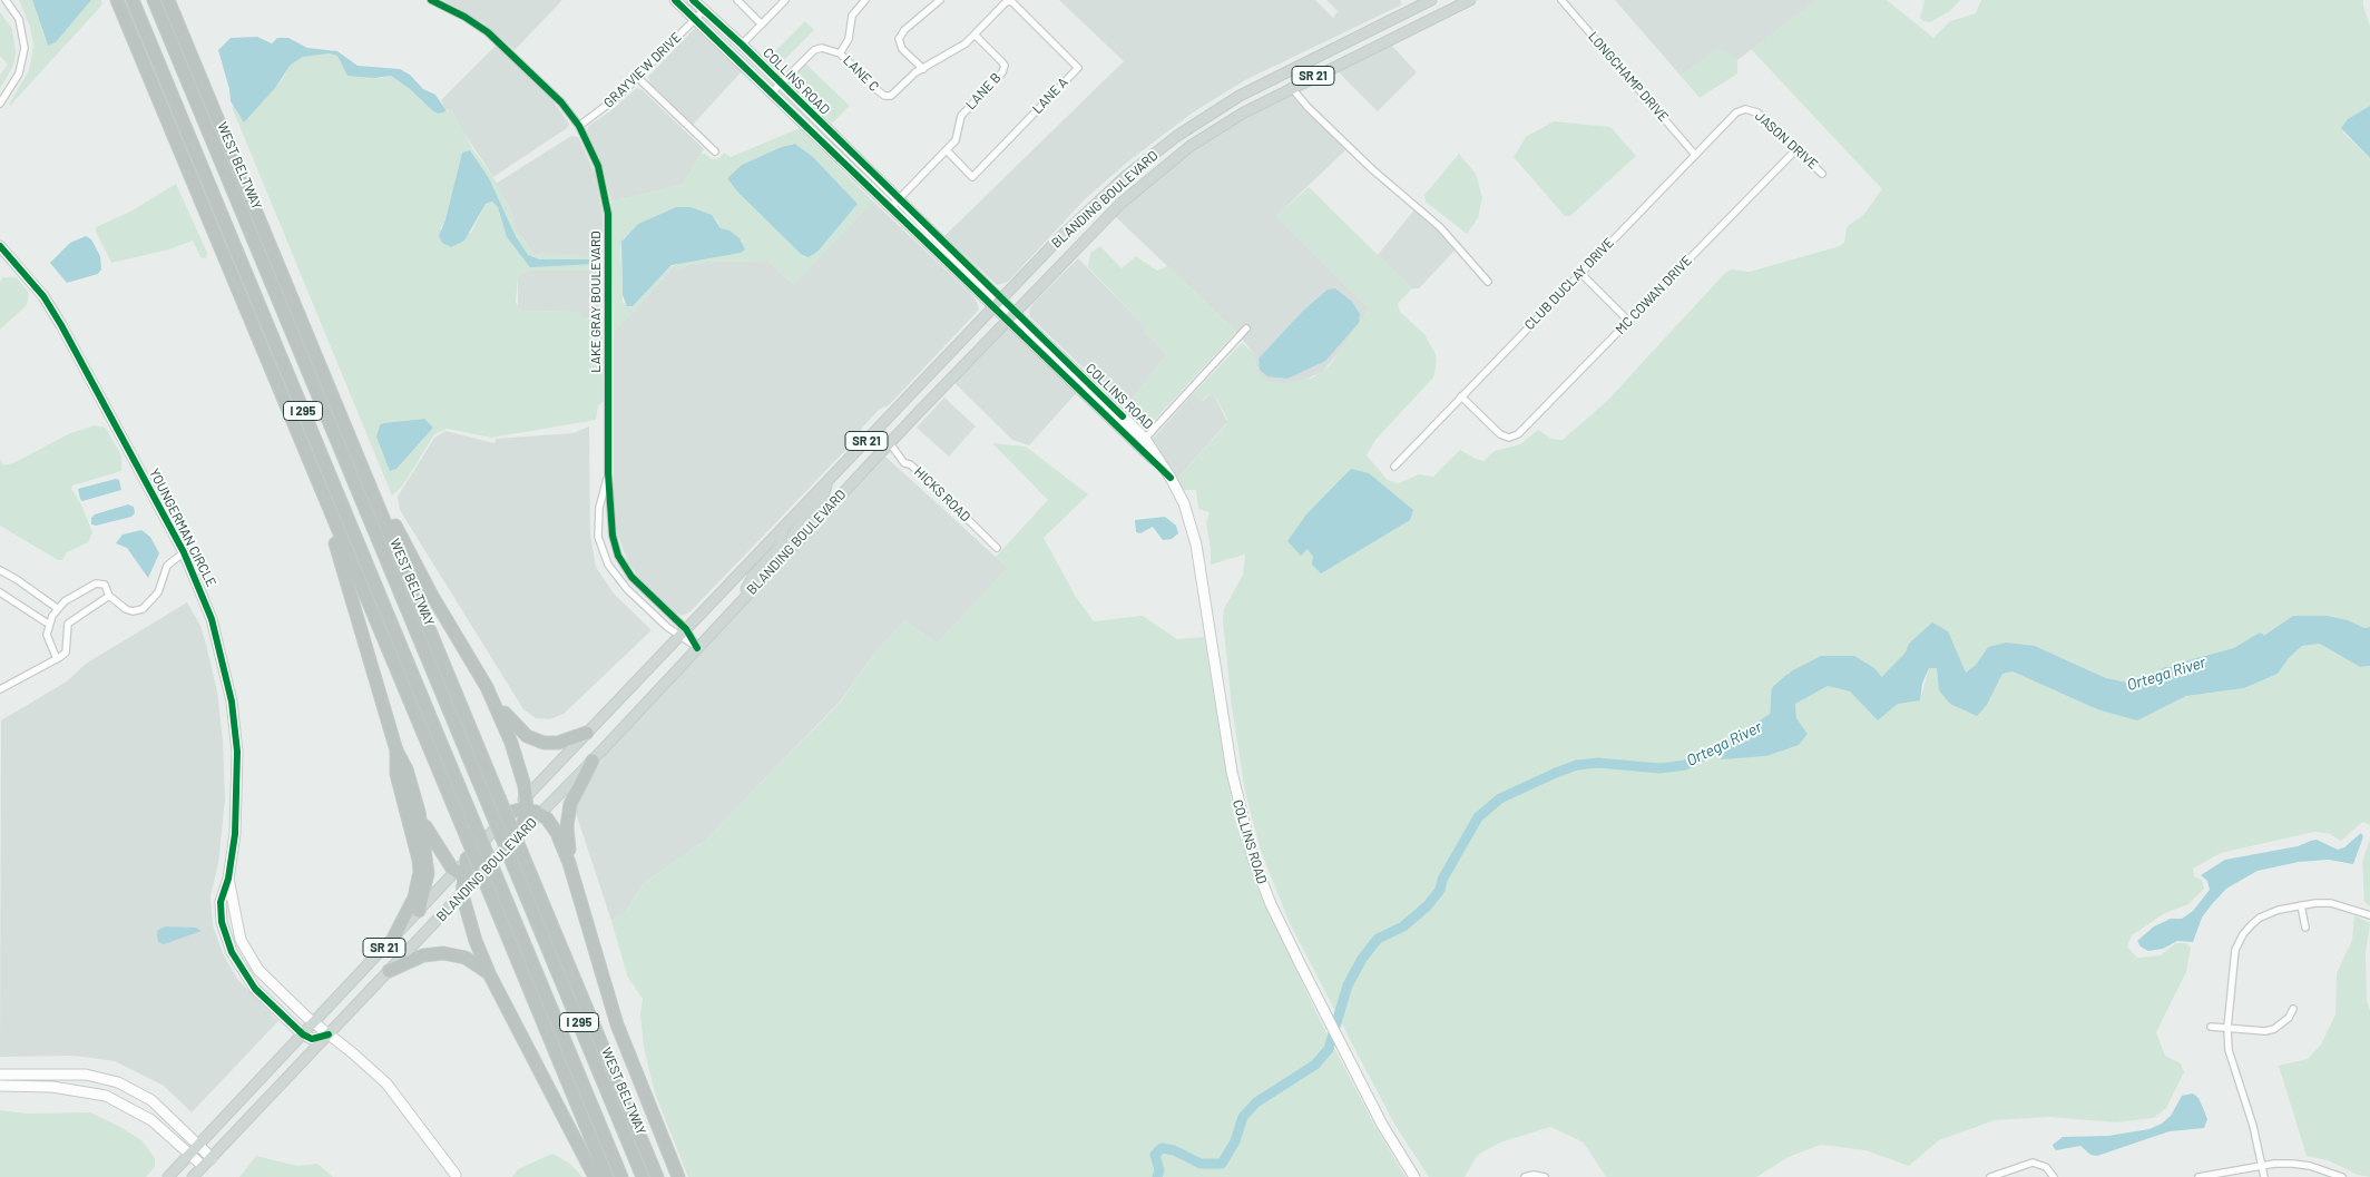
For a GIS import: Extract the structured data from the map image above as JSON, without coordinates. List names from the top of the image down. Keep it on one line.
{"streets":{"highway":["WEST BELTWAY","I 295"],"main road":["SR 21","BLANDING BOULEVARD"],"street":["GRAYVIEW DRIVE","LANE C","LONGCHAMP DRIVE","COLLINS ROAD","LANE B","LANE A","JASON DRIVE","CLUB DUCLAY DRIVE","MC COWAN DRIVE","LAKE GRAY BOULEVARD","HICKS ROAD","YOUNGERMAN CIRCLE"]},"crossings":[["GRAYVIEW DRIVE","COLLINS ROAD"],["GRAYVIEW DRIVE","LAKE GRAY BOULEVARD"],["LANE C","COLLINS ROAD"],["LONGCHAMP DRIVE","CLUB DUCLAY DRIVE"],["COLLINS ROAD","BLANDING BOULEVARD"],["LANE B","LANE A"],["JASON DRIVE","CLUB DUCLAY DRIVE"],["JASON DRIVE","MC COWAN DRIVE"],["BLANDING BOULEVARD","LAKE GRAY BOULEVARD"],["BLANDING BOULEVARD","HICKS ROAD"],["BLANDING BOULEVARD","YOUNGERMAN CIRCLE"],["CLUB DUCLAY DRIVE","MC COWAN DRIVE"]],"water":["Ortega River"]}
